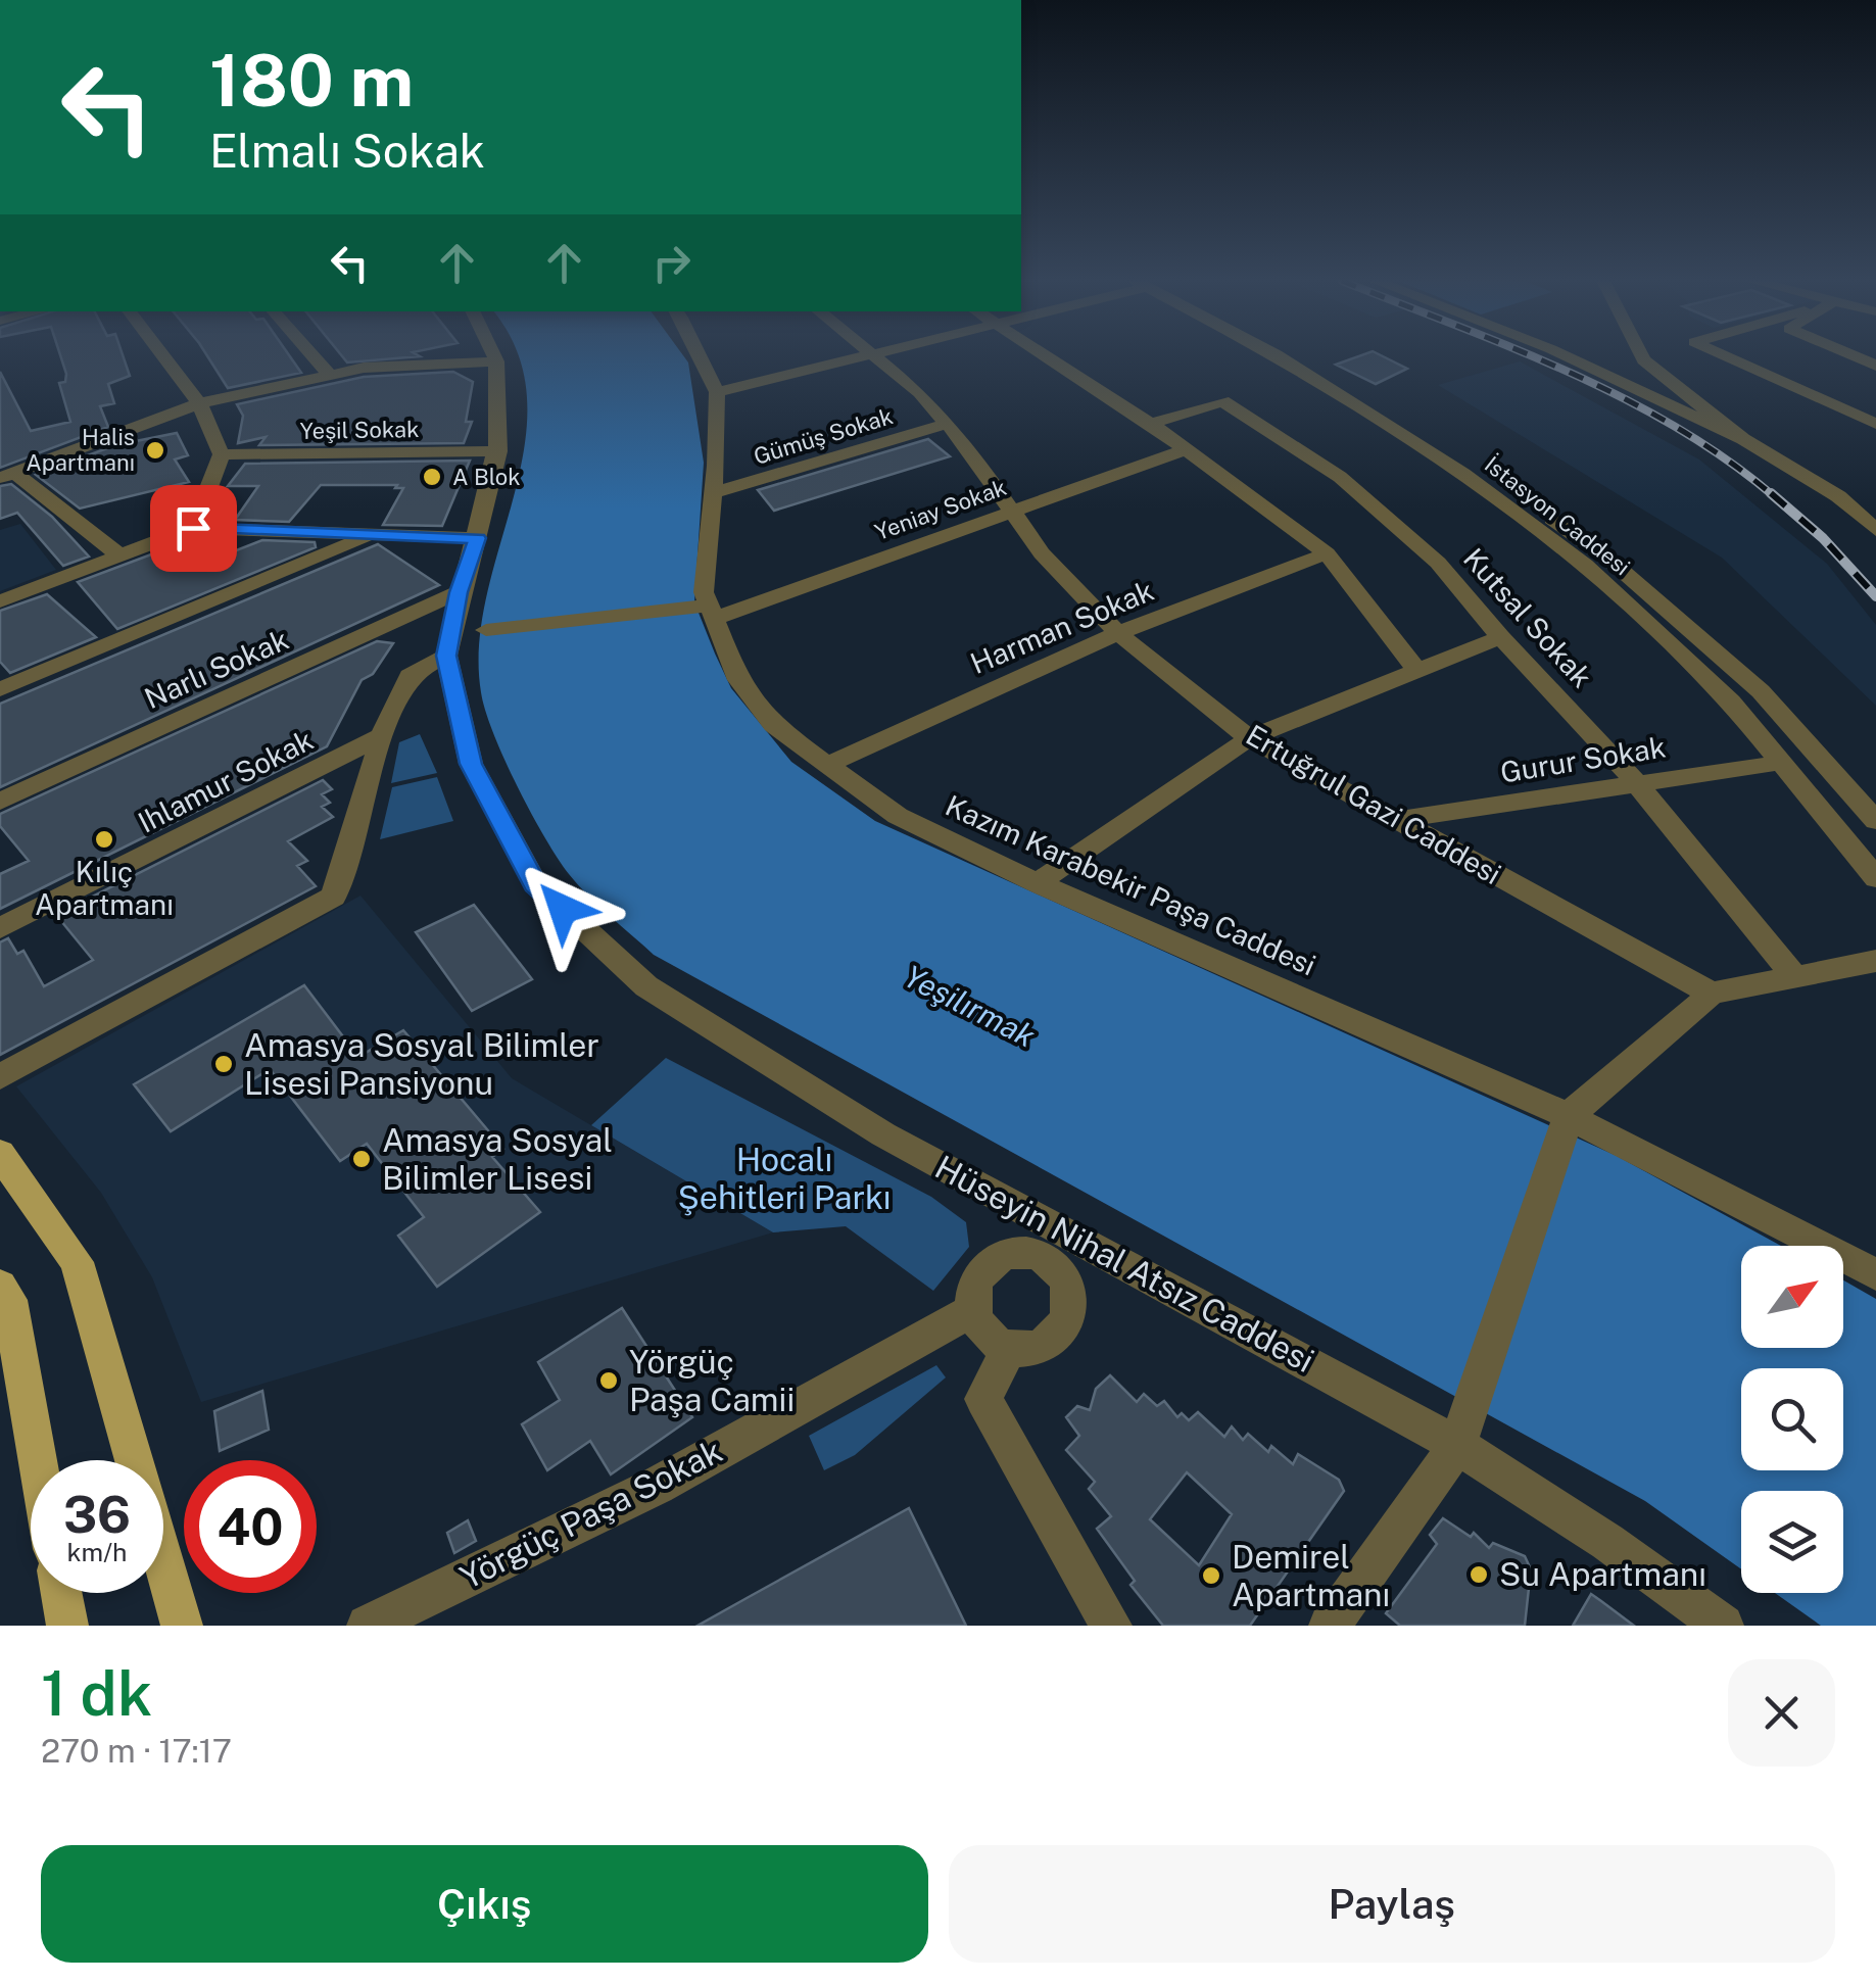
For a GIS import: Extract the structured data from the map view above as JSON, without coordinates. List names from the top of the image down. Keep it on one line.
{"streets":{"street":["Yeşil Sokak","Gümüş Sokak","Yeniay Sokak","İstasyon Caddesi","Kutsal Sokak","Harman Sokak","Narlı Sokak","Gurur Sokak","Ihlamur Sokak","Ertuğrul Gazi Caddesi","Kazım Karabekir Paşa Caddesi","Hüseyin Nihal Atsız Caddesi","Yörgüç Paşa Sokak"]},"crossings":[["Yeşil Sokak","Hüseyin Nihal Atsız Caddesi"],["Gümüş Sokak","Ertuğrul Gazi Caddesi"],["Gümüş Sokak","Kazım Karabekir Paşa Caddesi"],["Yeniay Sokak","Ertuğrul Gazi Caddesi"],["Yeniay Sokak","Kazım Karabekir Paşa Caddesi"],["İstasyon Caddesi","Gurur Sokak"],["Kutsal Sokak","Gurur Sokak"],["Harman Sokak","Ertuğrul Gazi Caddesi"],["Harman Sokak","Kazım Karabekir Paşa Caddesi"],["Narlı Sokak","Hüseyin Nihal Atsız Caddesi"],["Gurur Sokak","Ertuğrul Gazi Caddesi"],["Hüseyin Nihal Atsız Caddesi","Yörgüç Paşa Sokak"]],"water":["Yeşilırmak"],"parks":["Hocalı Şehitleri Parkı"],"places":["Halis Apartmanı","A Blok","Kılıç Apartmanı","Amasya Sosyal Bilimler Lisesi Pansiyonu","Amasya Sosyal Bilimler Lisesi","Yörgüç Paşa Camii","Su Apartmanı","Demirel Apartmanı"],"north":"top right","page":{"turn":["180 m","Elmalı Sokak"],"speed":"36 km/h","limit":"40","heading":["1 dk","270 m · 17:17"],"buttons":["Çıkış","Paylaş"]}}
